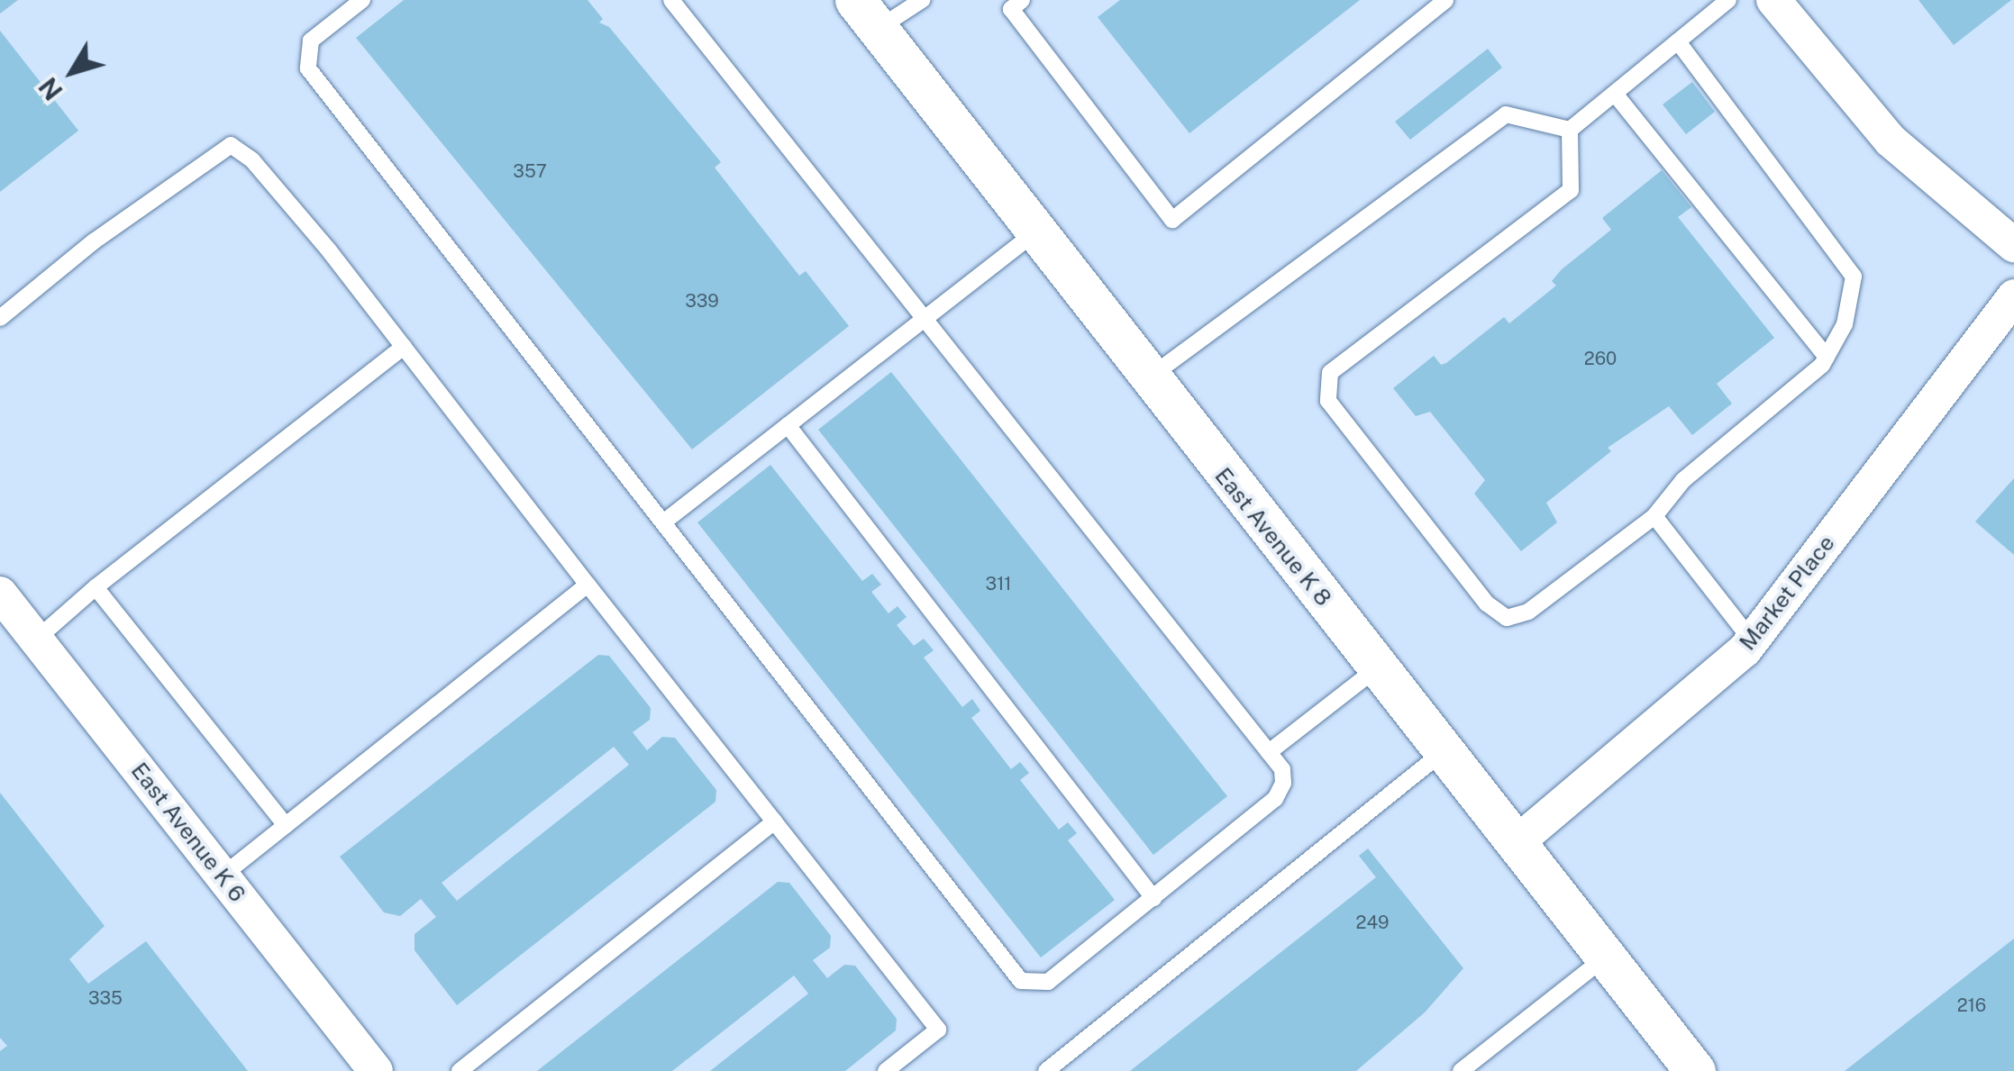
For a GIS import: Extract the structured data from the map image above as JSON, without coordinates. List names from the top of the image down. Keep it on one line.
{"streets":{"street":["East Avenue K 8","Market Place","East Avenue K 6"]},"crossings":[["East Avenue K 8","Market Place"]],"house_numbers":["357","339","260","311","249","335","216"],"north":"bottom left"}
